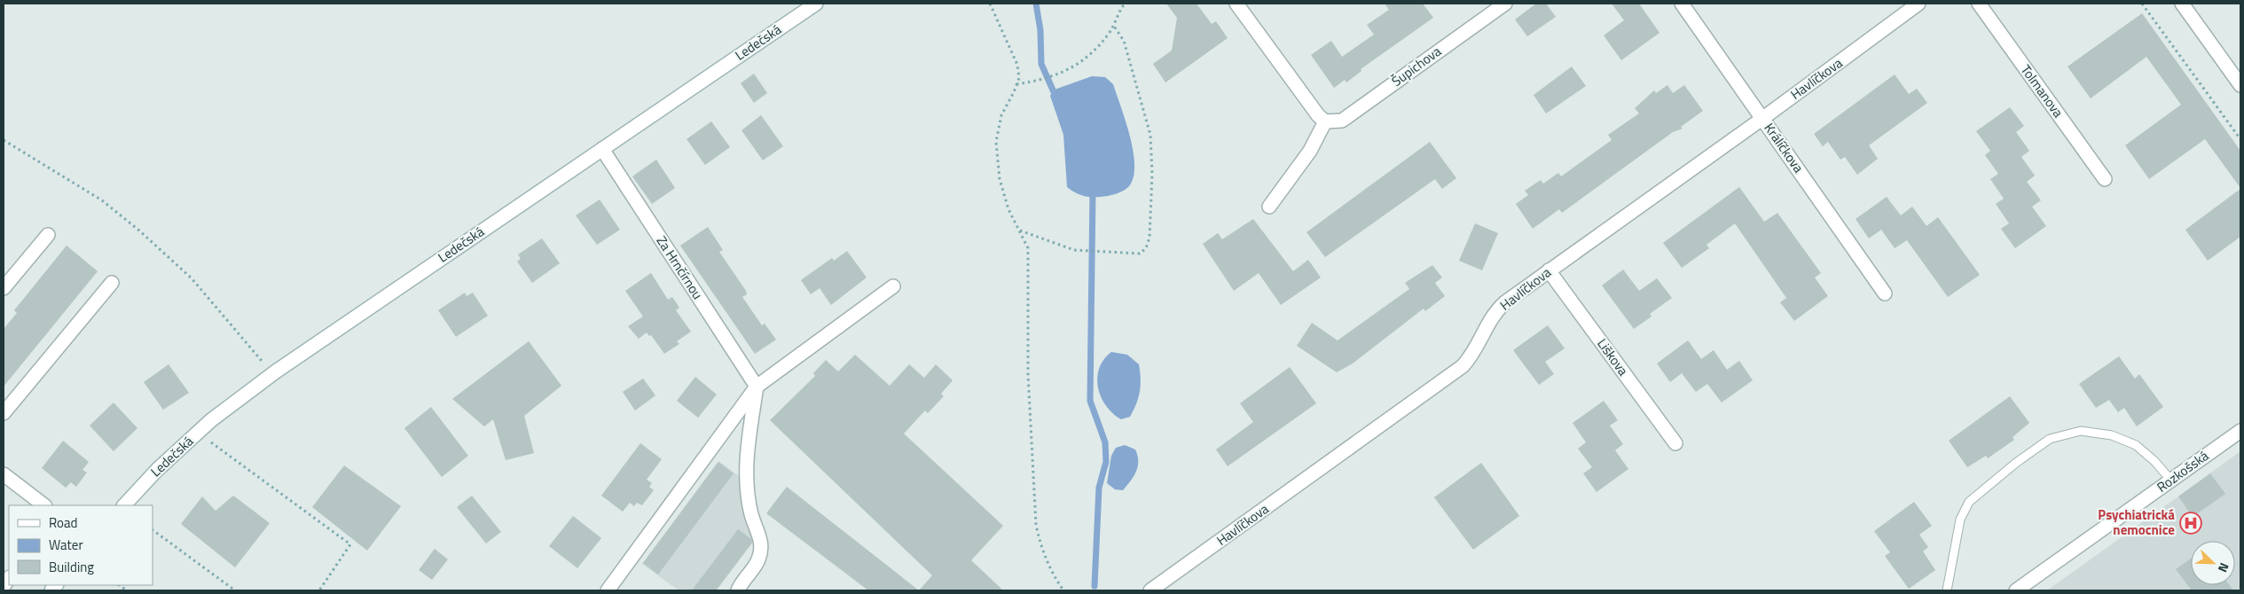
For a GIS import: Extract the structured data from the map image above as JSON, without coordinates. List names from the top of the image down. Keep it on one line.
{"streets":{"street":["Ledečská","Šupichova","Havlíčkova","Tolmanova","Králíčkova","Za Hrnčírnou","Liškova","Rozkošská"]},"crossings":[["Ledečská","Za Hrnčírnou"],["Havlíčkova","Králíčkova"],["Havlíčkova","Liškova"]],"places":{"hospital":["Psychiatrická nemocnice"]},"legend":["Road","Water","Building"],"north":"bottom right"}
